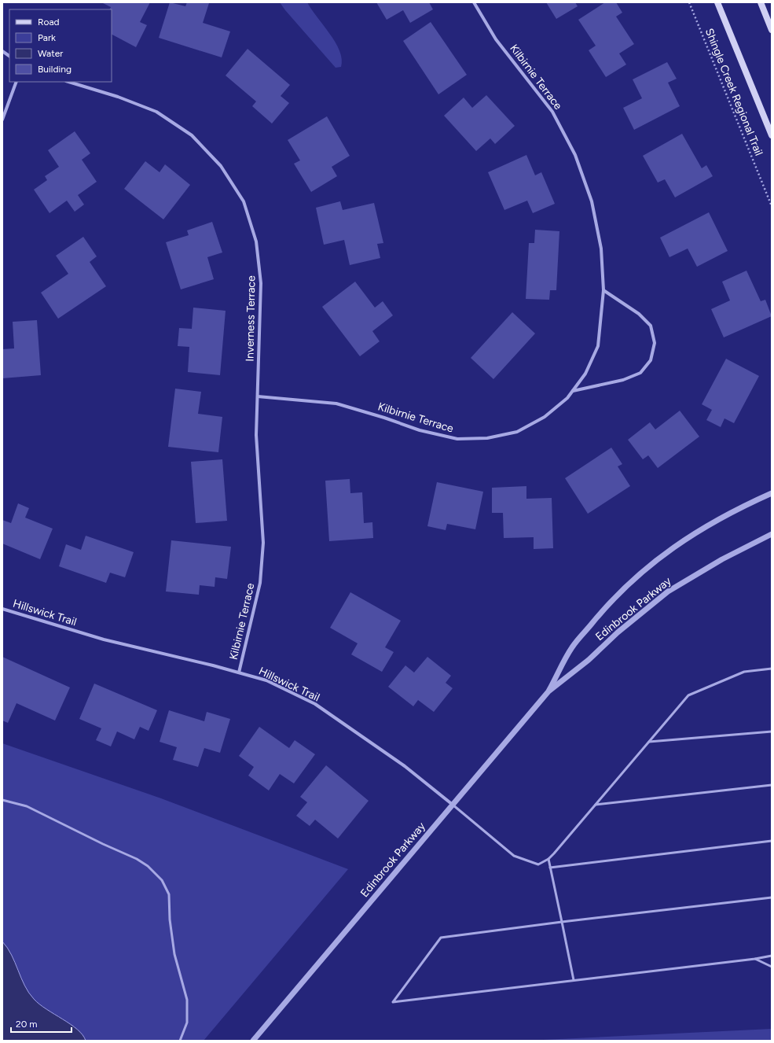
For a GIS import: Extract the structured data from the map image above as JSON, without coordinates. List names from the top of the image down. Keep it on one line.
{"streets":{"street":["Kilbirnie Terrace","Inverness Terrace","Edinbrook Parkway","Hillswick Trail"],"path":["Shingle Creek Regional Trail"]},"crossings":[["Kilbirnie Terrace","Inverness Terrace"],["Kilbirnie Terrace","Hillswick Trail"],["Edinbrook Parkway","Hillswick Trail"]],"legend":["Road","Park","Water","Building"],"scale_bar":"20 m"}
